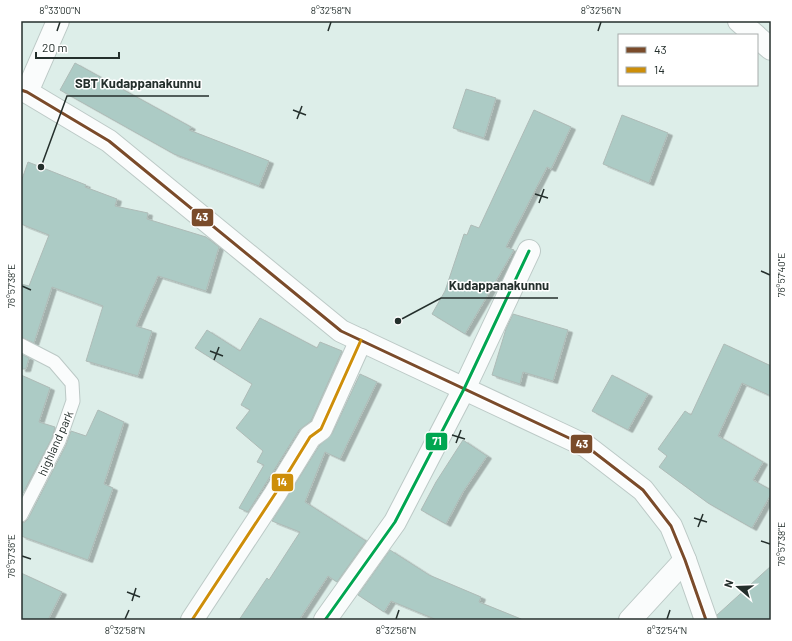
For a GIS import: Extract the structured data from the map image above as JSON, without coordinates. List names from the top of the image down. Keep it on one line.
{"streets":{"lane":["highland park"]},"places":["SBT Kudappanakunnu","Kudappanakunnu"],"lines":["transit line 43","transit line 71","transit line 14"],"legend":["43","14"],"scale_bar":"20 m","north":"left","coordinates":["8°33'00\"N","8°32'58\"N","8°32'56\"N","76°57'40\"E","76°57'38\"E","76°57'36\"E","8°32'54\"N"]}
